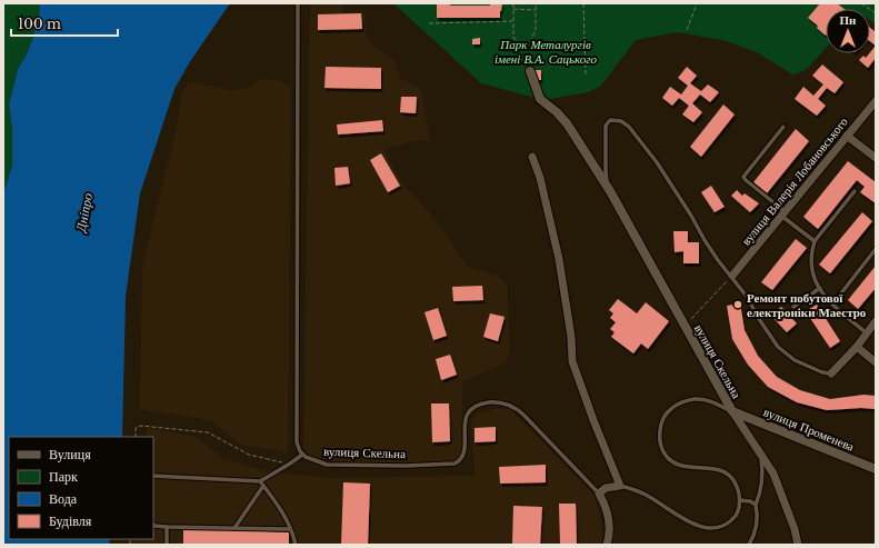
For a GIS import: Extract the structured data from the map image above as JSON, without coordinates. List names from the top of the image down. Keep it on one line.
{"streets":{"street":["вулиця Валерія Лобановського","вулиця Скельна","вулиця Променева"]},"crossings":[["вулиця Скельна","вулиця Променева"]],"water":["Дніпро"],"parks":["Парк Металургів імені В.А. Сацького"],"places":["Ремонт побутової електроніки Маестро"],"legend":["Вулиця","Парк","Вода","Будівля"],"scale_bar":"100 m","north":"top"}
